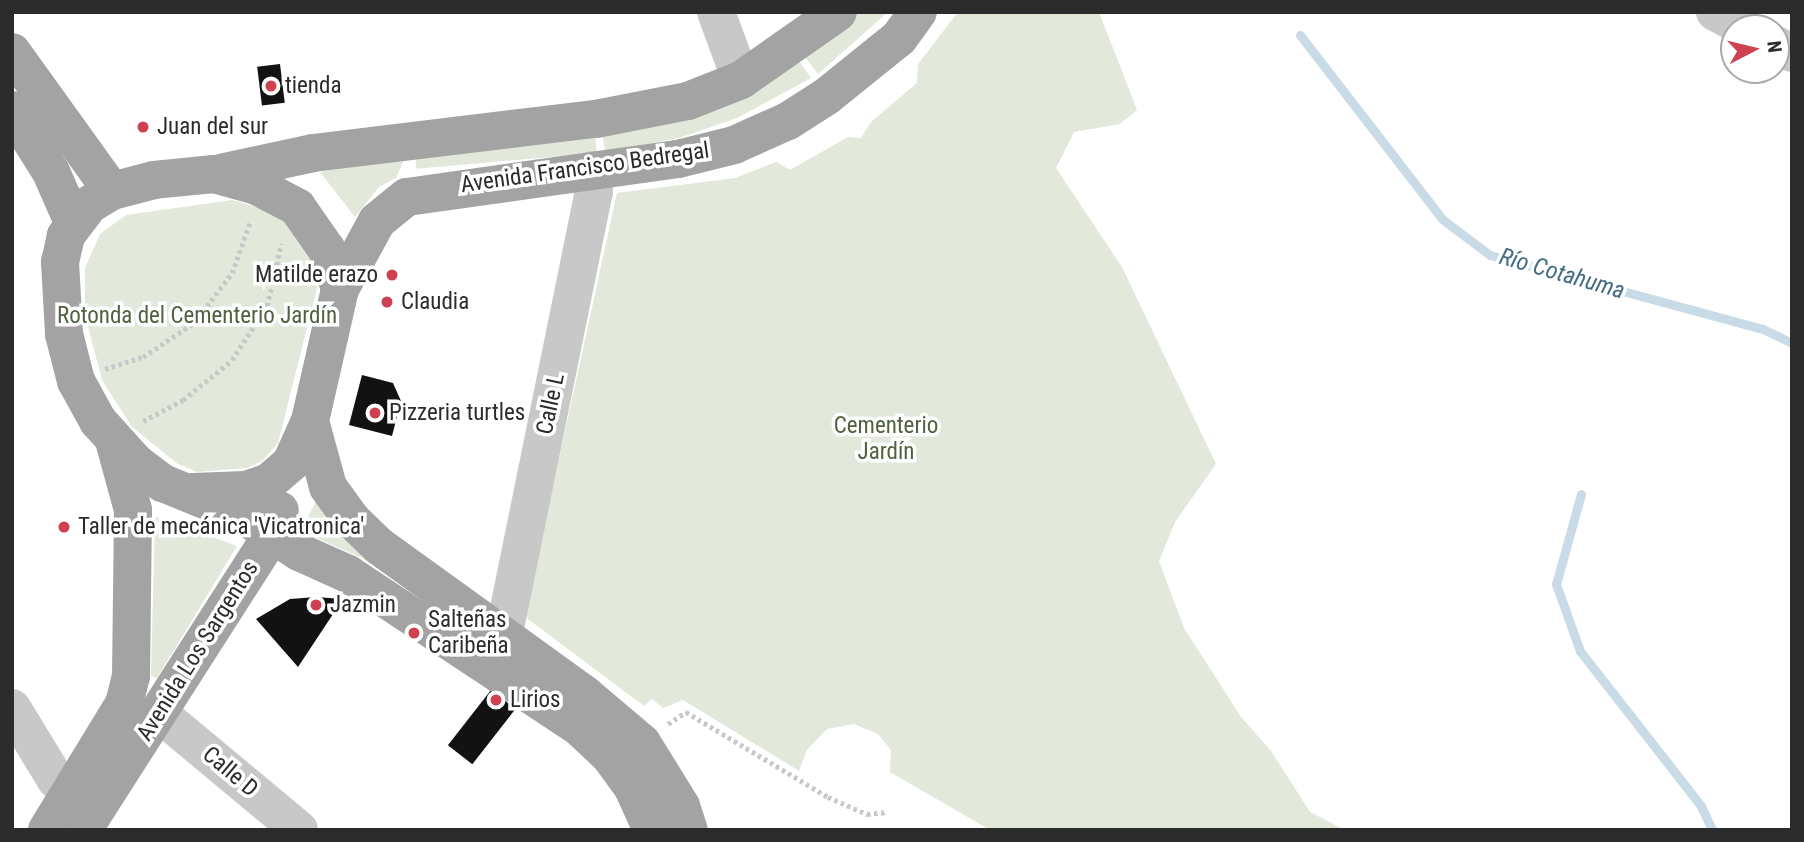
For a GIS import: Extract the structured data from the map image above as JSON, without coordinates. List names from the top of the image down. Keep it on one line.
{"streets":{"main road":["Avenida Francisco Bedregal","Avenida Los Sargentos"],"street":["Calle L","Calle D"]},"crossings":[["Avenida Francisco Bedregal","Calle L"],["Avenida Francisco Bedregal","Avenida Los Sargentos"],["Avenida Los Sargentos","Calle D"]],"water":["Río Cotahuma"],"parks":["Rotonda del Cementerio Jardín","Cementerio Jardín"],"places":["tienda","Juan del sur","Matilde erazo","Claudia","Pizzeria turtles","Taller de mecánica 'Vicatronica'","Jazmin","Salteñas Caribeña","Lirios"],"north":"right"}
